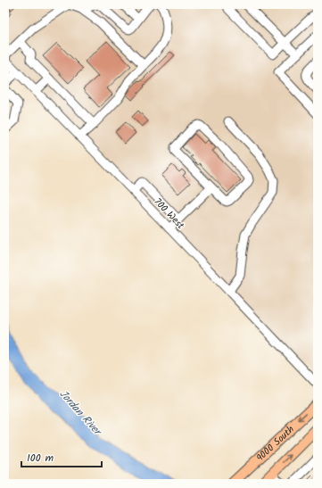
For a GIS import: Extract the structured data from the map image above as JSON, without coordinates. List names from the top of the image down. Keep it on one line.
{"streets":{"main road":["9000 South"],"street":["700 West"]},"water":["Jordan River"],"scale_bar":"100 m"}
